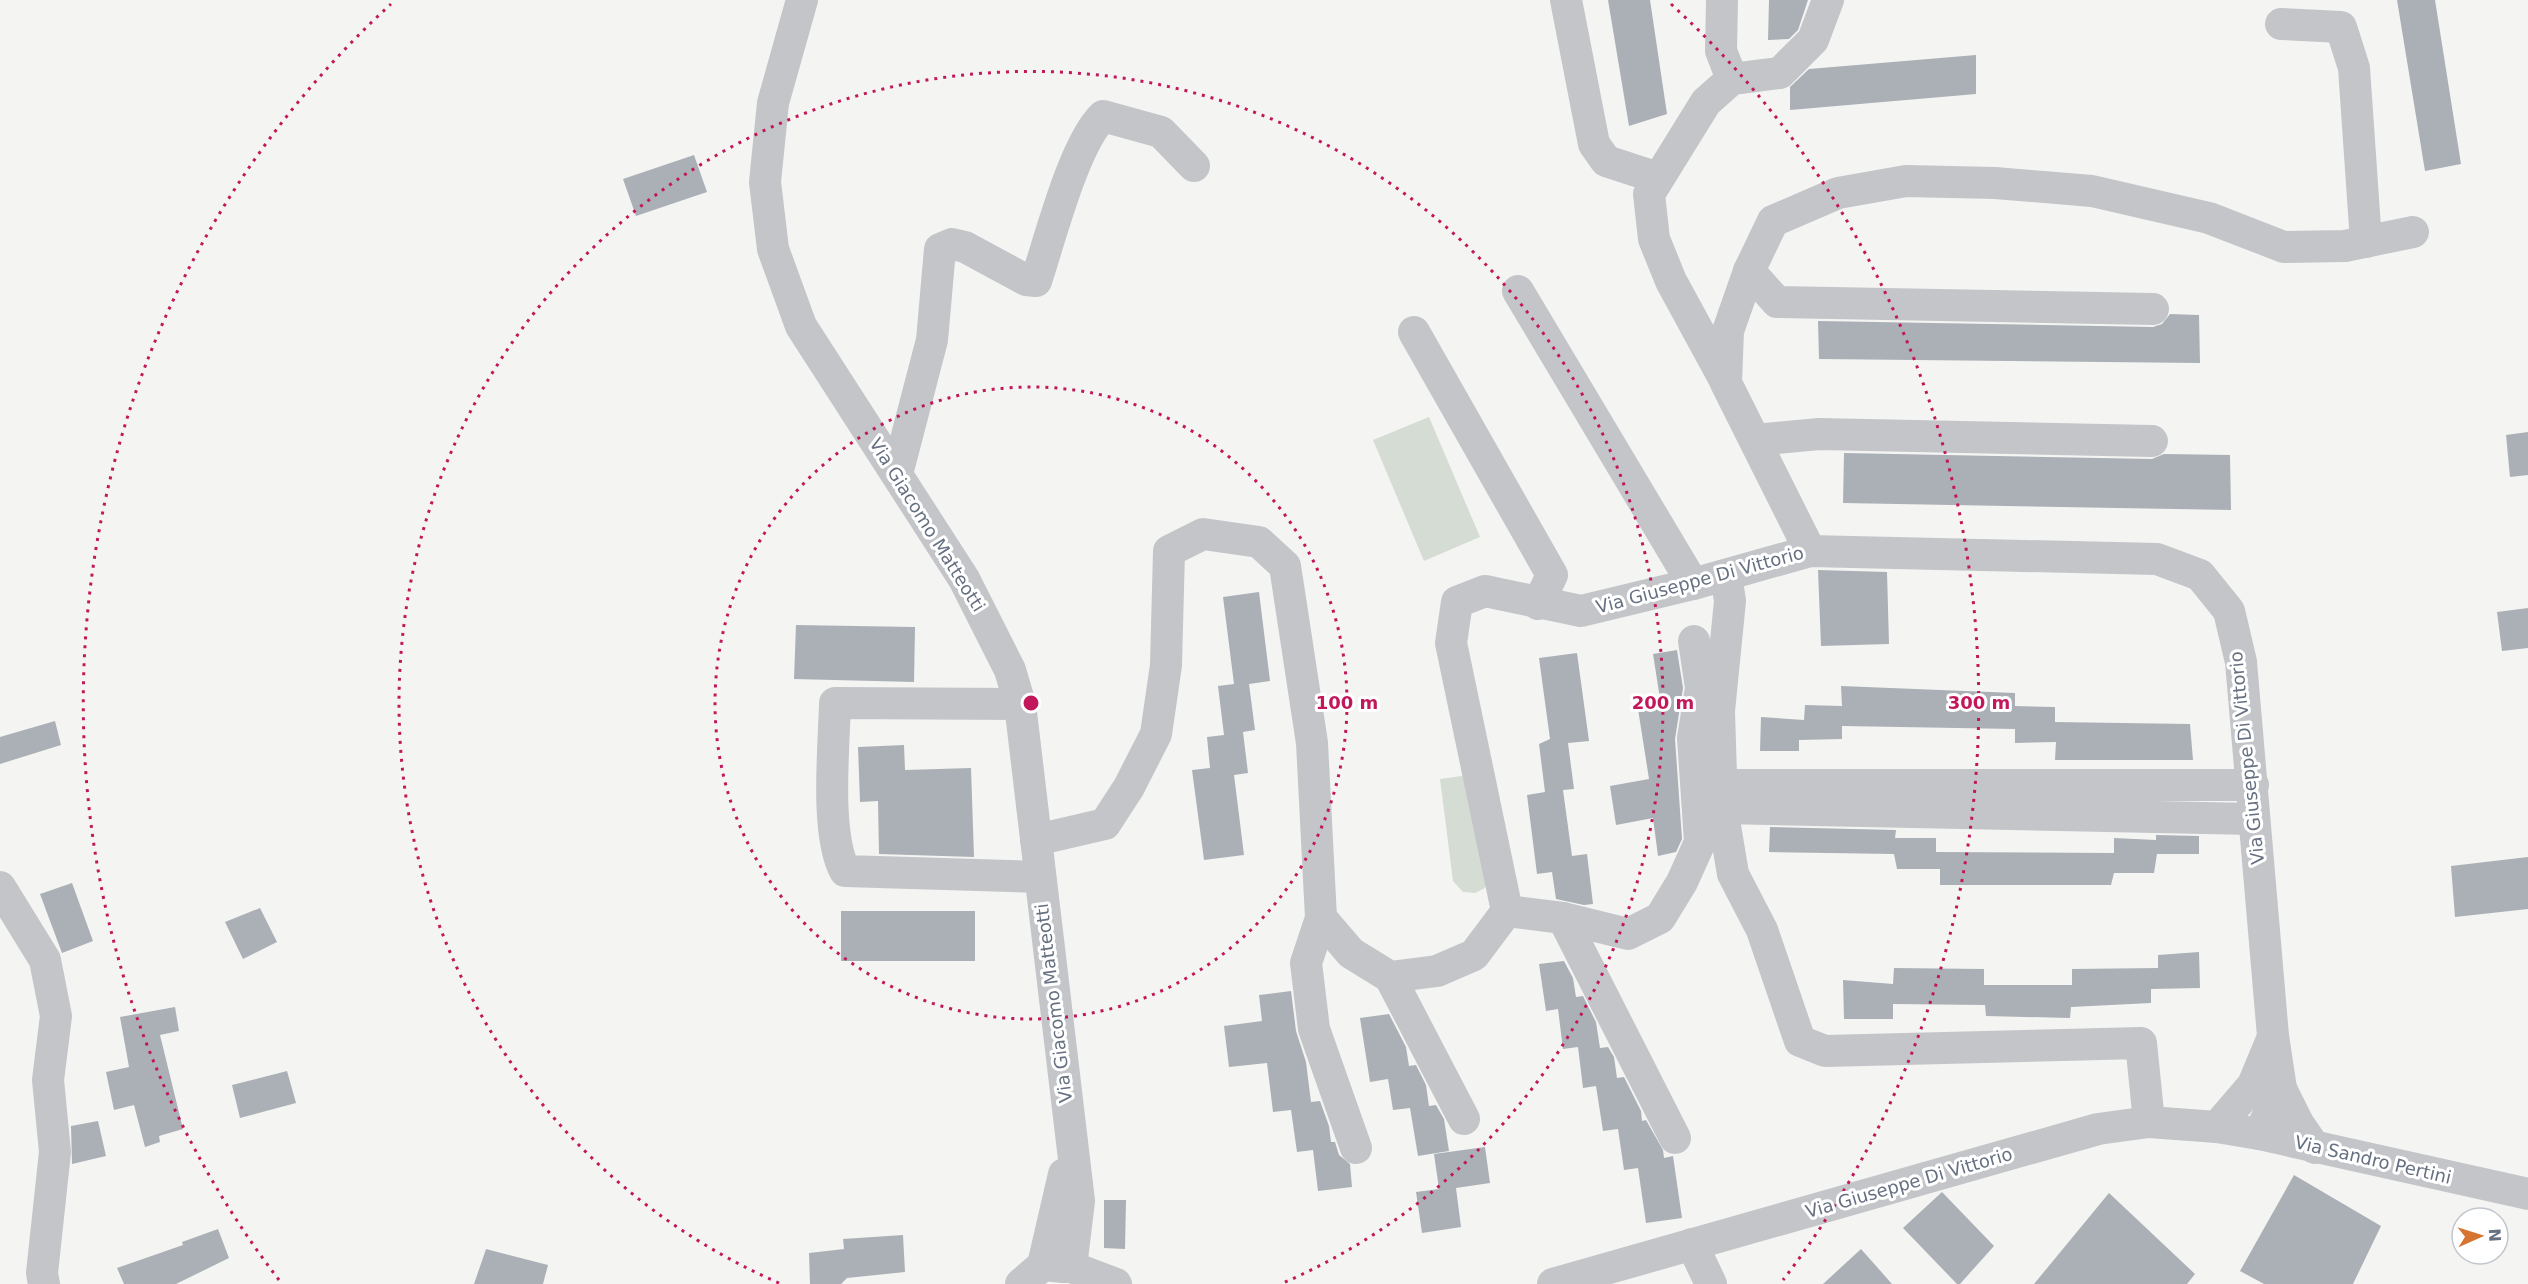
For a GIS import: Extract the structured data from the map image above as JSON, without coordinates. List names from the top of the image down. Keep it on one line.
{"streets":{"street":["Via Giacomo Matteotti","Via Giuseppe Di Vittorio","Via Sandro Pertini"]},"crossings":[["Via Giuseppe Di Vittorio","Via Sandro Pertini"]],"north":"right","rings":["100 m","200 m","300 m"]}
